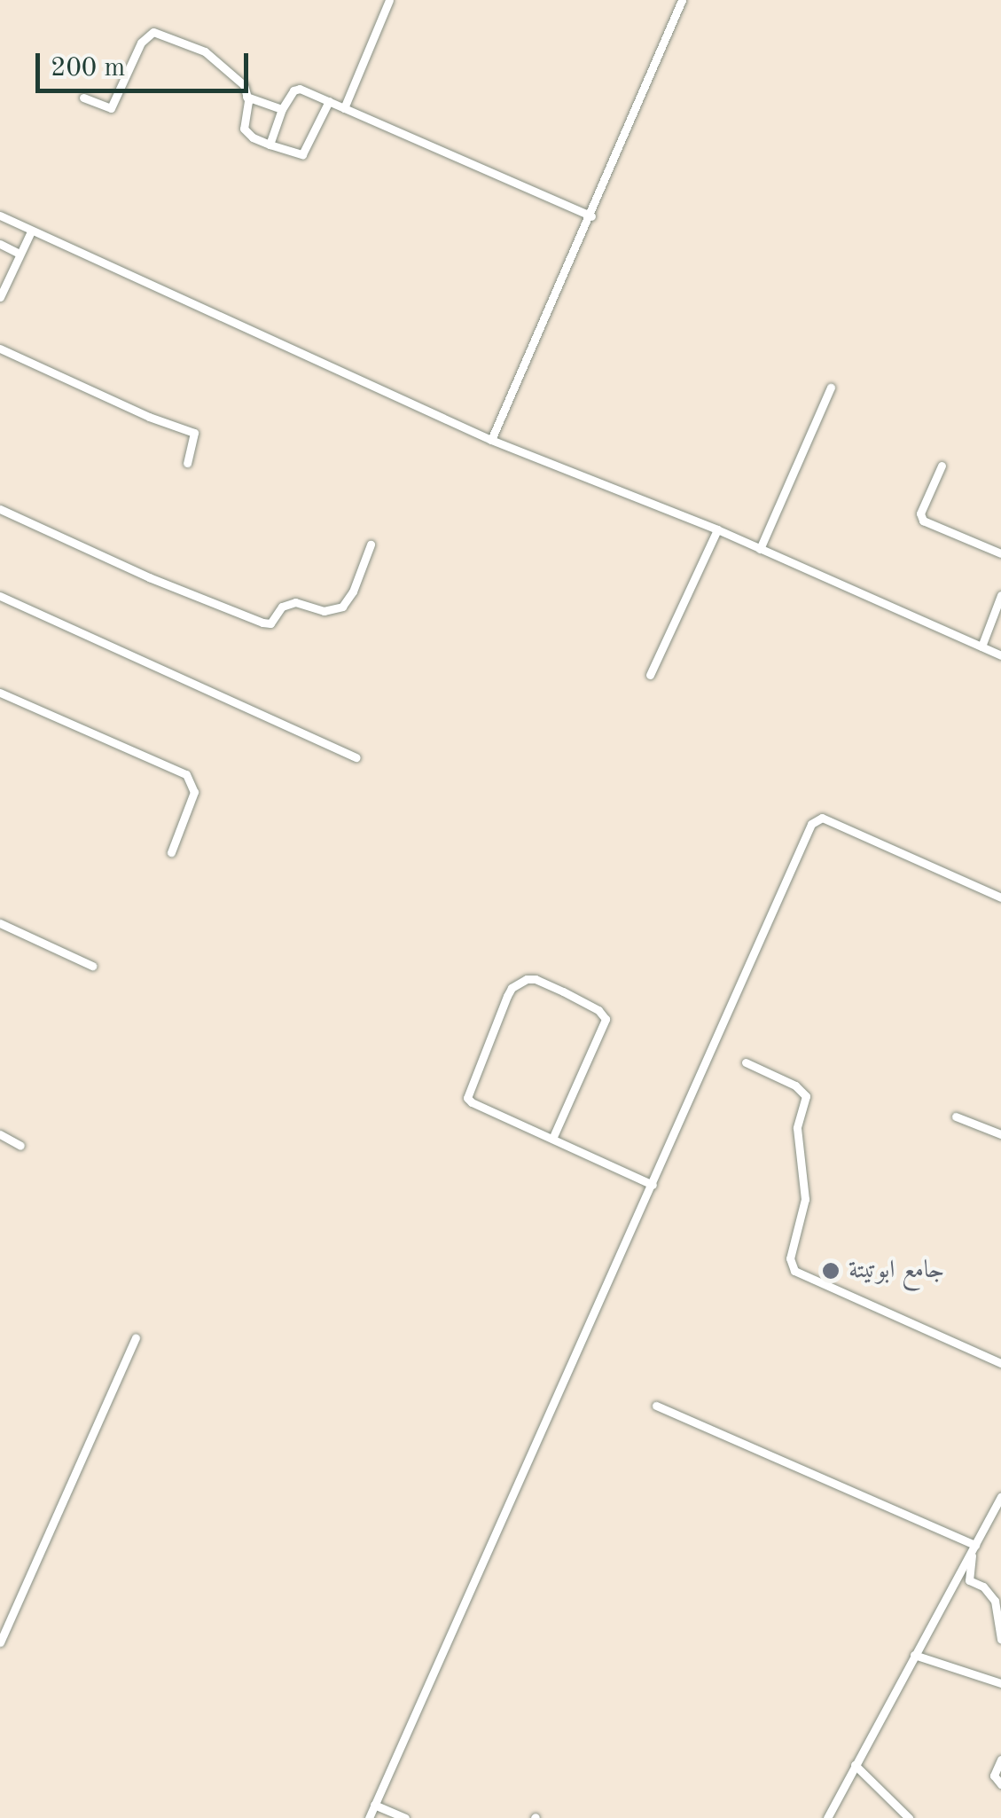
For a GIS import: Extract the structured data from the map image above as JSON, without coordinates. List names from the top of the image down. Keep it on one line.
{"places":["جامع ابوتيتة"],"scale_bar":"200 m"}
